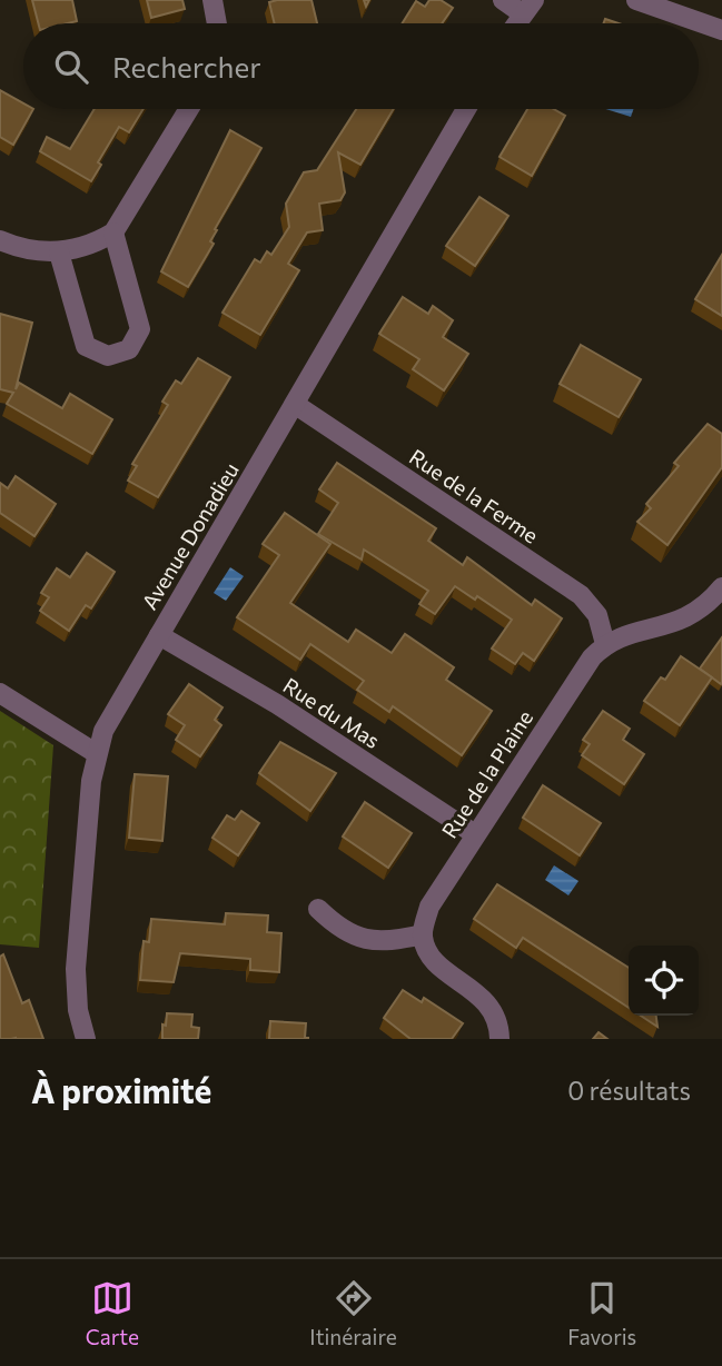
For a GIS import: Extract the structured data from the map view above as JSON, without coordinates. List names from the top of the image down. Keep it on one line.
{"streets":{"street":["Rue de la Ferme","Avenue Donadieu","Rue du Mas","Rue de la Plaine"]},"crossings":[["Rue de la Ferme","Avenue Donadieu"],["Rue de la Ferme","Rue de la Plaine"],["Avenue Donadieu","Rue du Mas"],["Rue du Mas","Rue de la Plaine"]],"page":{"search":"Rechercher","heading":["À proximité","0 résultats"],"nav":["Carte","Itinéraire","Favoris"]}}
